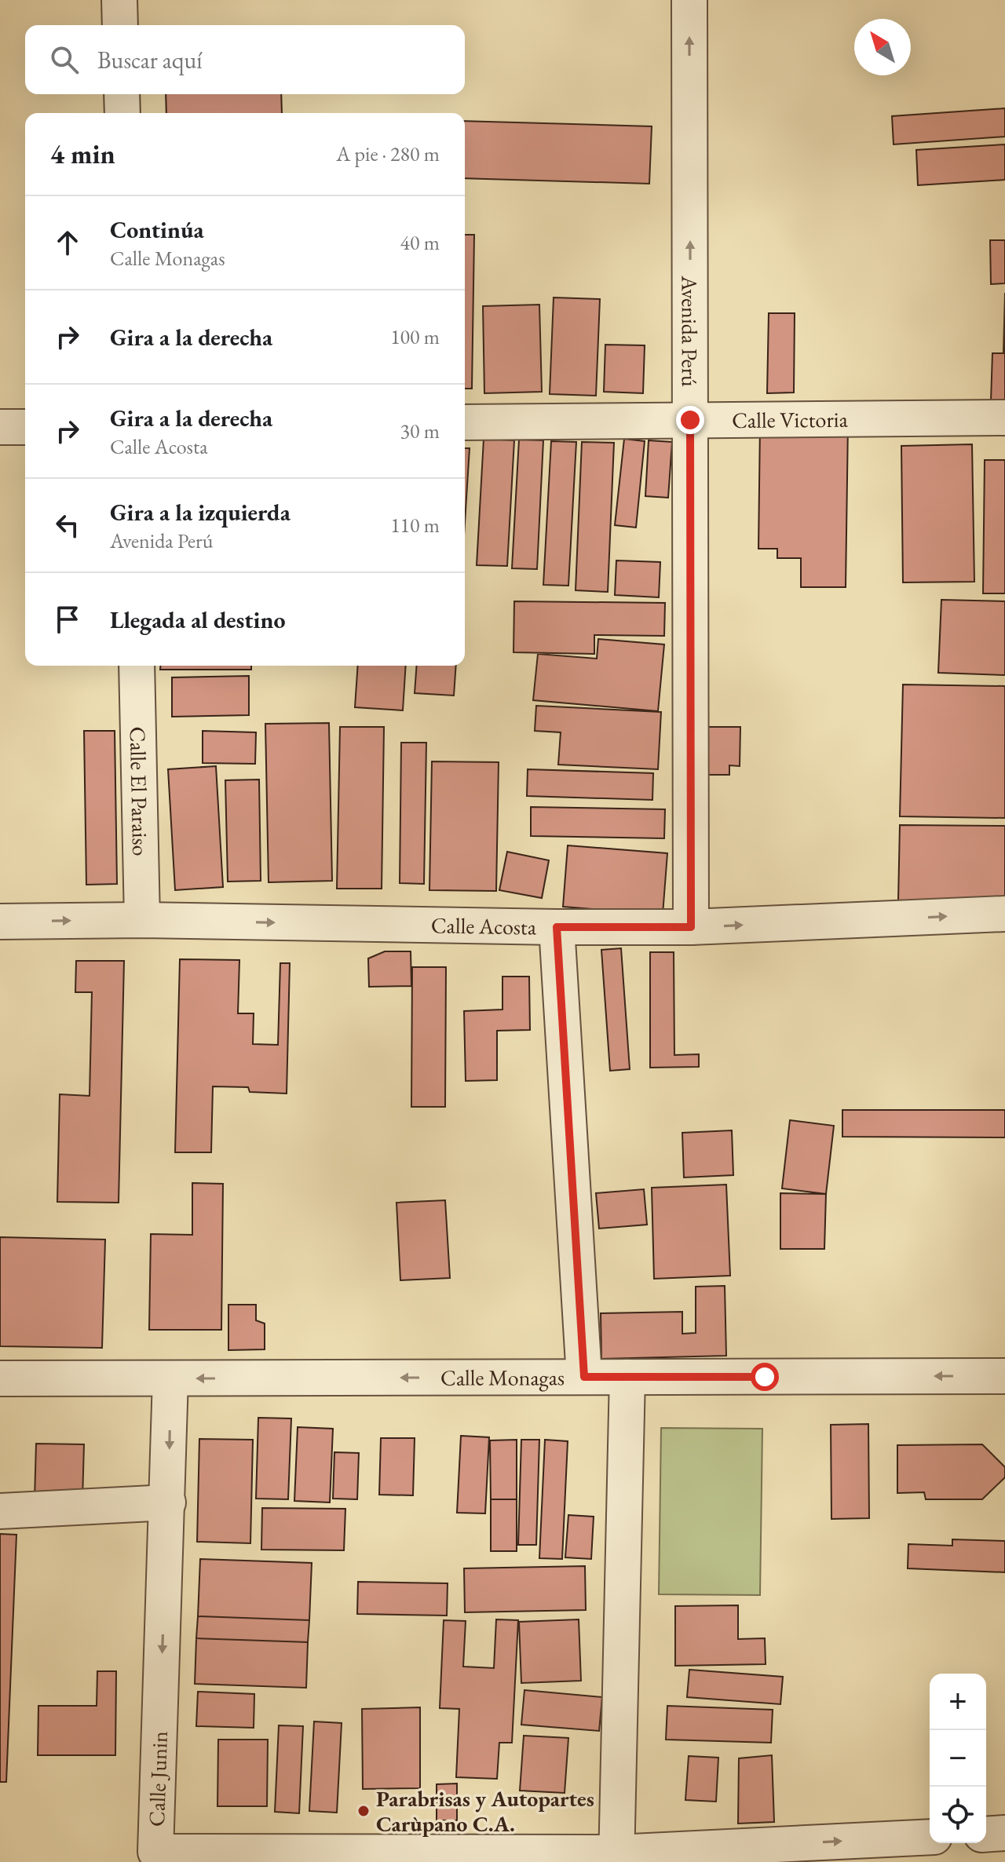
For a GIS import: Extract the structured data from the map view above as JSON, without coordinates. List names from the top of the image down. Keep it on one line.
{"streets":{"street":["Avenida Perú","Calle Victoria","Calle El Paraiso","Calle Acosta","Calle Monagas","Calle Junin"]},"crossings":[["Avenida Perú","Calle Victoria"],["Avenida Perú","Calle Acosta"],["Calle El Paraiso","Calle Acosta"],["Calle Monagas","Calle Junin"]],"one_way":["Avenida Perú","Calle Acosta","Calle Monagas"],"places":["Parabrisas y Autopartes Carùpano C.A."],"north":"top left","page":{"search":"Buscar aquí","heading":["4 min","A pie · 280 m"],"list":[["Continúa","Calle Monagas","40 m"],["Gira a la derecha","100 m"],["Gira a la derecha","Calle Acosta","30 m"],["Gira a la izquierda","Avenida Perú","110 m"],"Llegada al destino"],"map_buttons":["+","−"]}}
